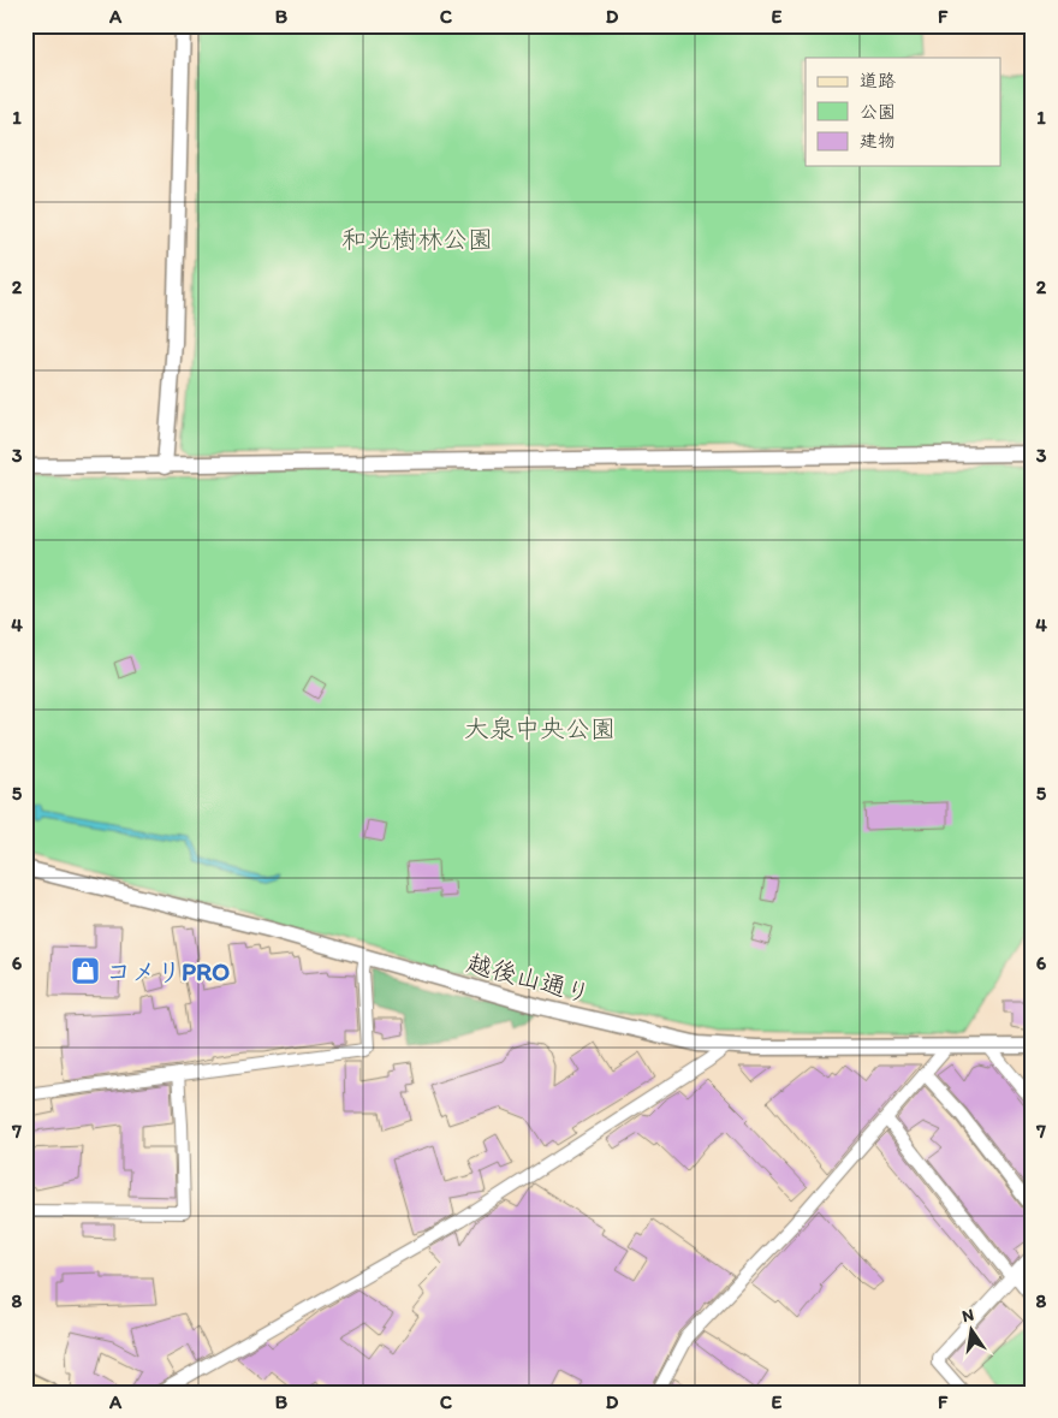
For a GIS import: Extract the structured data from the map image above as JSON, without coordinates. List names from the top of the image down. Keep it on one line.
{"streets":{"street":["越後山通り"]},"parks":["和光樹林公園","大泉中央公園"],"places":{"shop":["コメリPRO"]},"legend":["道路","公園","建物"],"north":"top","grid":{"columns":["A","B","C","D","E","F"],"rows":["1","2","3","4","5","6","7","8"]}}
